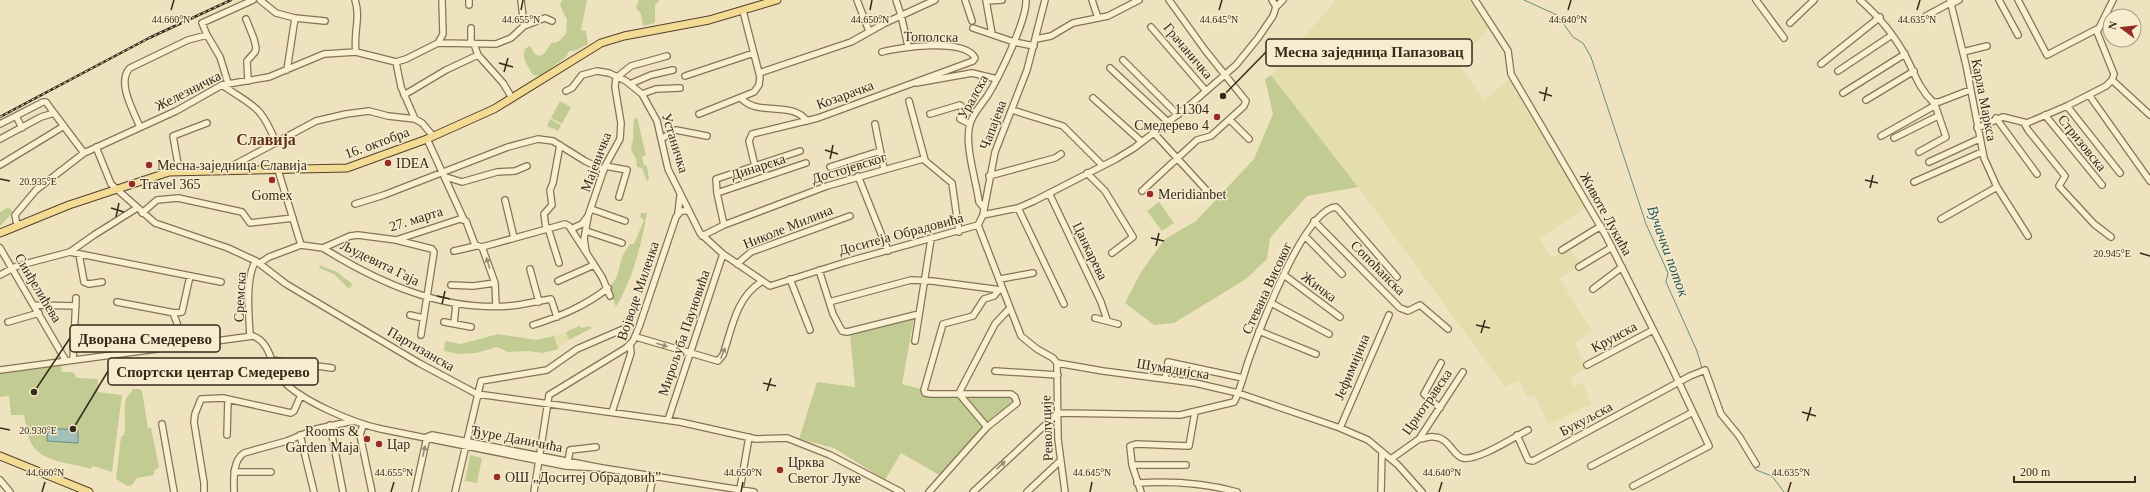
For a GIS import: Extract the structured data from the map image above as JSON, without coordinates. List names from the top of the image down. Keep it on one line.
{"streets":{"main road":["16. октобра"],"street":["Тополска","Грачаничка","Железничка","Козарачка","Уралска","Карла Маркса","Чапајева","Устаничка","Стризовска","Мајевичка","Динарска","Достојевског","Животе Лукића","27. марта","Николе Милина","Доситеја Обрадовића","Цанкарева","Људевита Гаја","Сопоћанска","Жичка","Синђелићева","Стевана Високог","Војводе Миленка","Сремска","Мирољуба Пауновића","Крунска","Партизанска","Јефимијина","Шумадијска","Црнотравска","Букуљска","Револуције","Ђуре Даничића"]},"crossings":[["Тополска","Козарачка"],["Грачаничка","Доситеја Обрадовића"],["Железничка","16. октобра"],["Железничка","Партизанска"],["Уралска","Чапајева"],["Чапајева","Доситеја Обрадовића"],["16. октобра","Партизанска"],["Устаничка","Мајевичка"],["Устаничка","Достојевског"],["Устаничка","Николе Милина"],["Устаничка","Доситеја Обрадовића"],["Устаничка","Војводе Миленка"],["Устаничка","Мирољуба Пауновића"],["Животе Лукића","Крунска"],["Животе Лукића","Букуљска"],["27. марта","Људевита Гаја"],["Доситеја Обрадовића","Цанкарева"],["Доситеја Обрадовића","Шумадијска"],["Сопоћанска","Стевана Високог"],["Жичка","Стевана Високог"],["Стевана Високог","Шумадијска"],["Војводе Миленка","Партизанска"],["Сремска","Партизанска"],["Сремска","Ђуре Даничића"],["Мирољуба Пауновића","Партизанска"],["Јефимијина","Шумадијска"],["Шумадијска","Црнотравска"],["Шумадијска","Револуције"]],"districts":["Славија"],"water":["Вучачки поток"],"places":["Месна заједница Папазовац","11304 Смедерево 4","IDEA","Месна заједница Славија","Gomex","Travel 365","Meridianbet","Дворана Смедерево","Спортски центар Смедерево","Rooms & Garden Maja","Цар","Црква Светог Луке","ОШ „Доситеј Обрадовић”"],"scale_bar":"200 m","north":"left","coordinates":["44.660°N","44.655°N","44.650°N","44.645°N","44.640°N","44.635°N","20.935°E","20.945°E","20.930°E"]}
